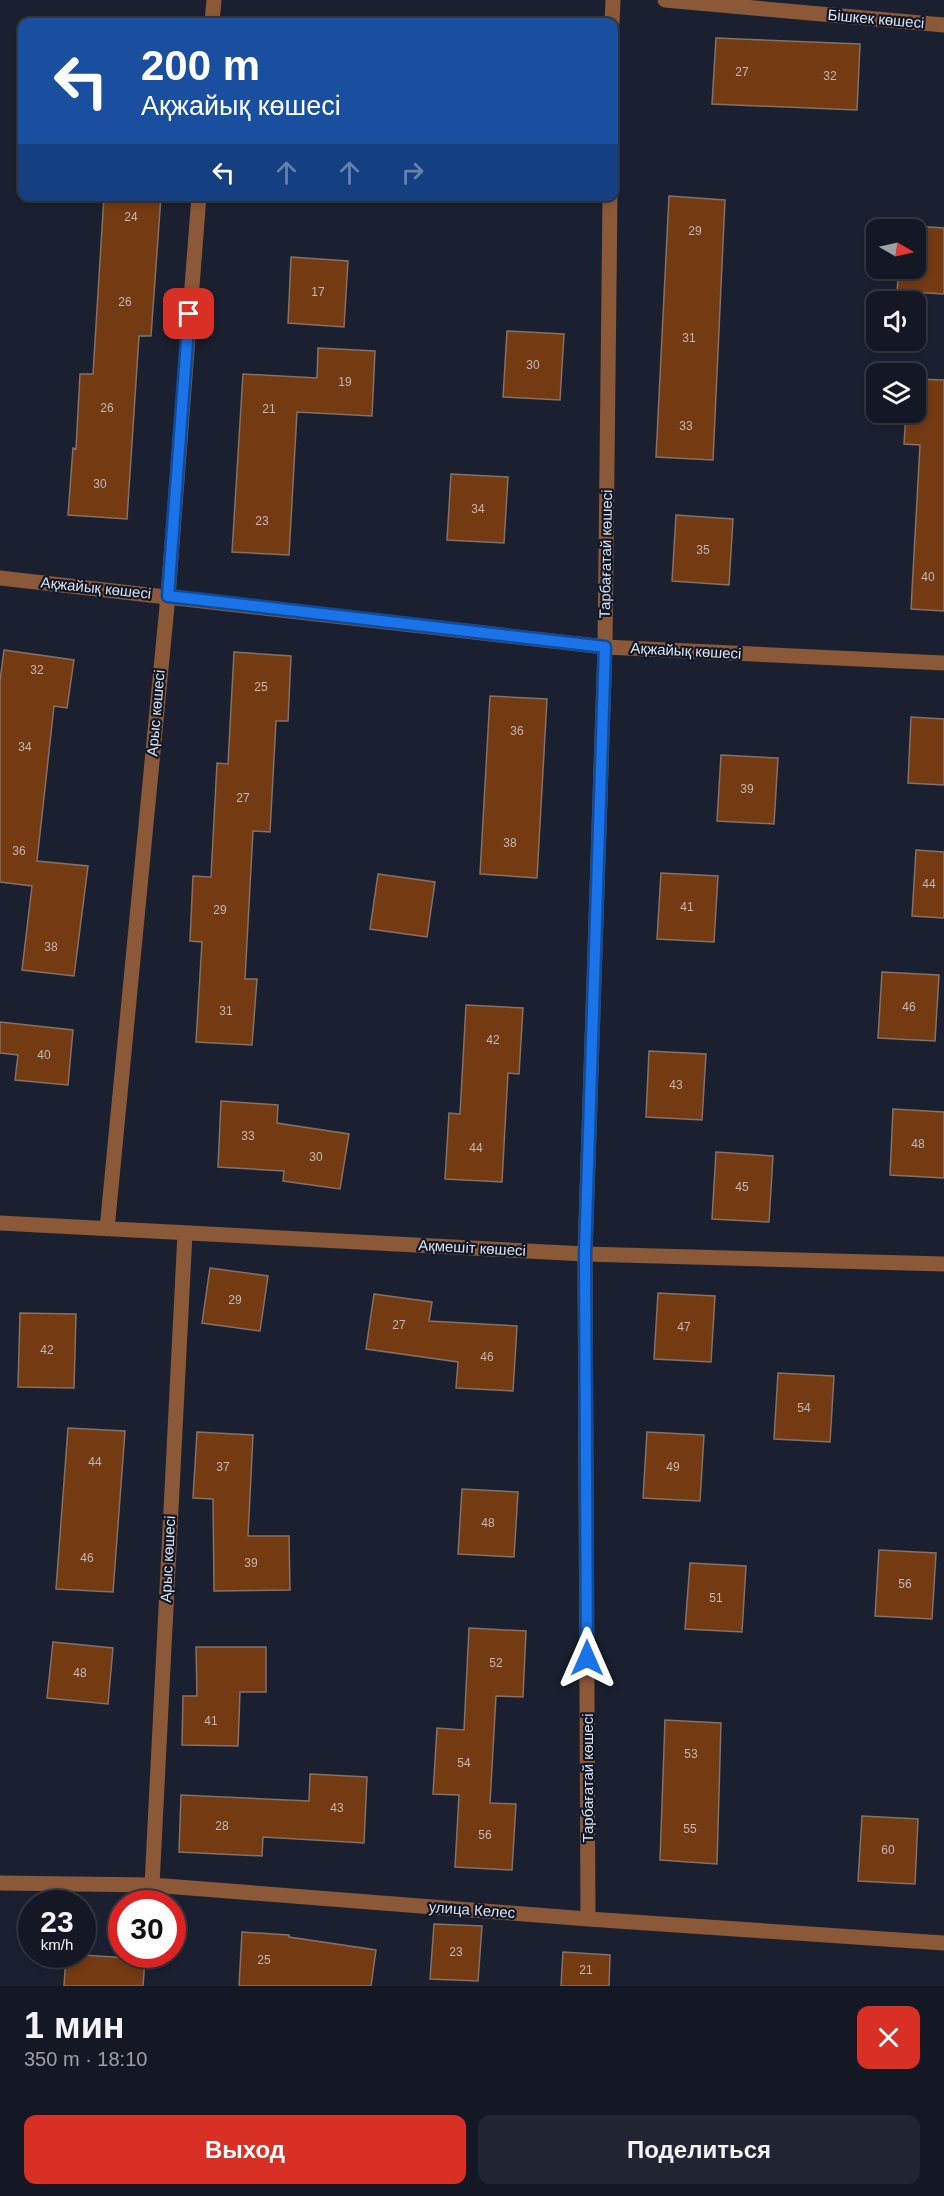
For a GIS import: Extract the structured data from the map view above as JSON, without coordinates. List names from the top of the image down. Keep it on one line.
{"streets":{"street":["Бішкек көшесі","Тарбағатай көшесі","Ақжайық көшесі","Арыс көшесі","Ақмешіт көшесі","улица Келеc"]},"crossings":[["Тарбағатай көшесі","Ақжайық көшесі"],["Тарбағатай көшесі","Ақмешіт көшесі"],["Тарбағатай көшесі","улица Келеc"],["Ақжайық көшесі","Арыс көшесі"],["Арыс көшесі","Ақмешіт көшесі"],["Арыс көшесі","улица Келеc"]],"house_numbers":["27","32","24","29","17","26","31","30","19","26","21","33","30","34","23","35","40","32","25","36","34","39","27","38","36","44","41","29","38","46","31","42","40","43","33","48","44","30","45","29","27","47","42","46","54","44","37","49","48","46","39","56","51","52","48","41","53","54","43","28","55","56","60","23","25","21"],"north":"right","page":{"turn":["200 m","Ақжайық көшесі"],"speed":"23 km/h","limit":"30","heading":["1 мин","350 m · 18:10"],"buttons":["Выход","Поделиться"]}}
